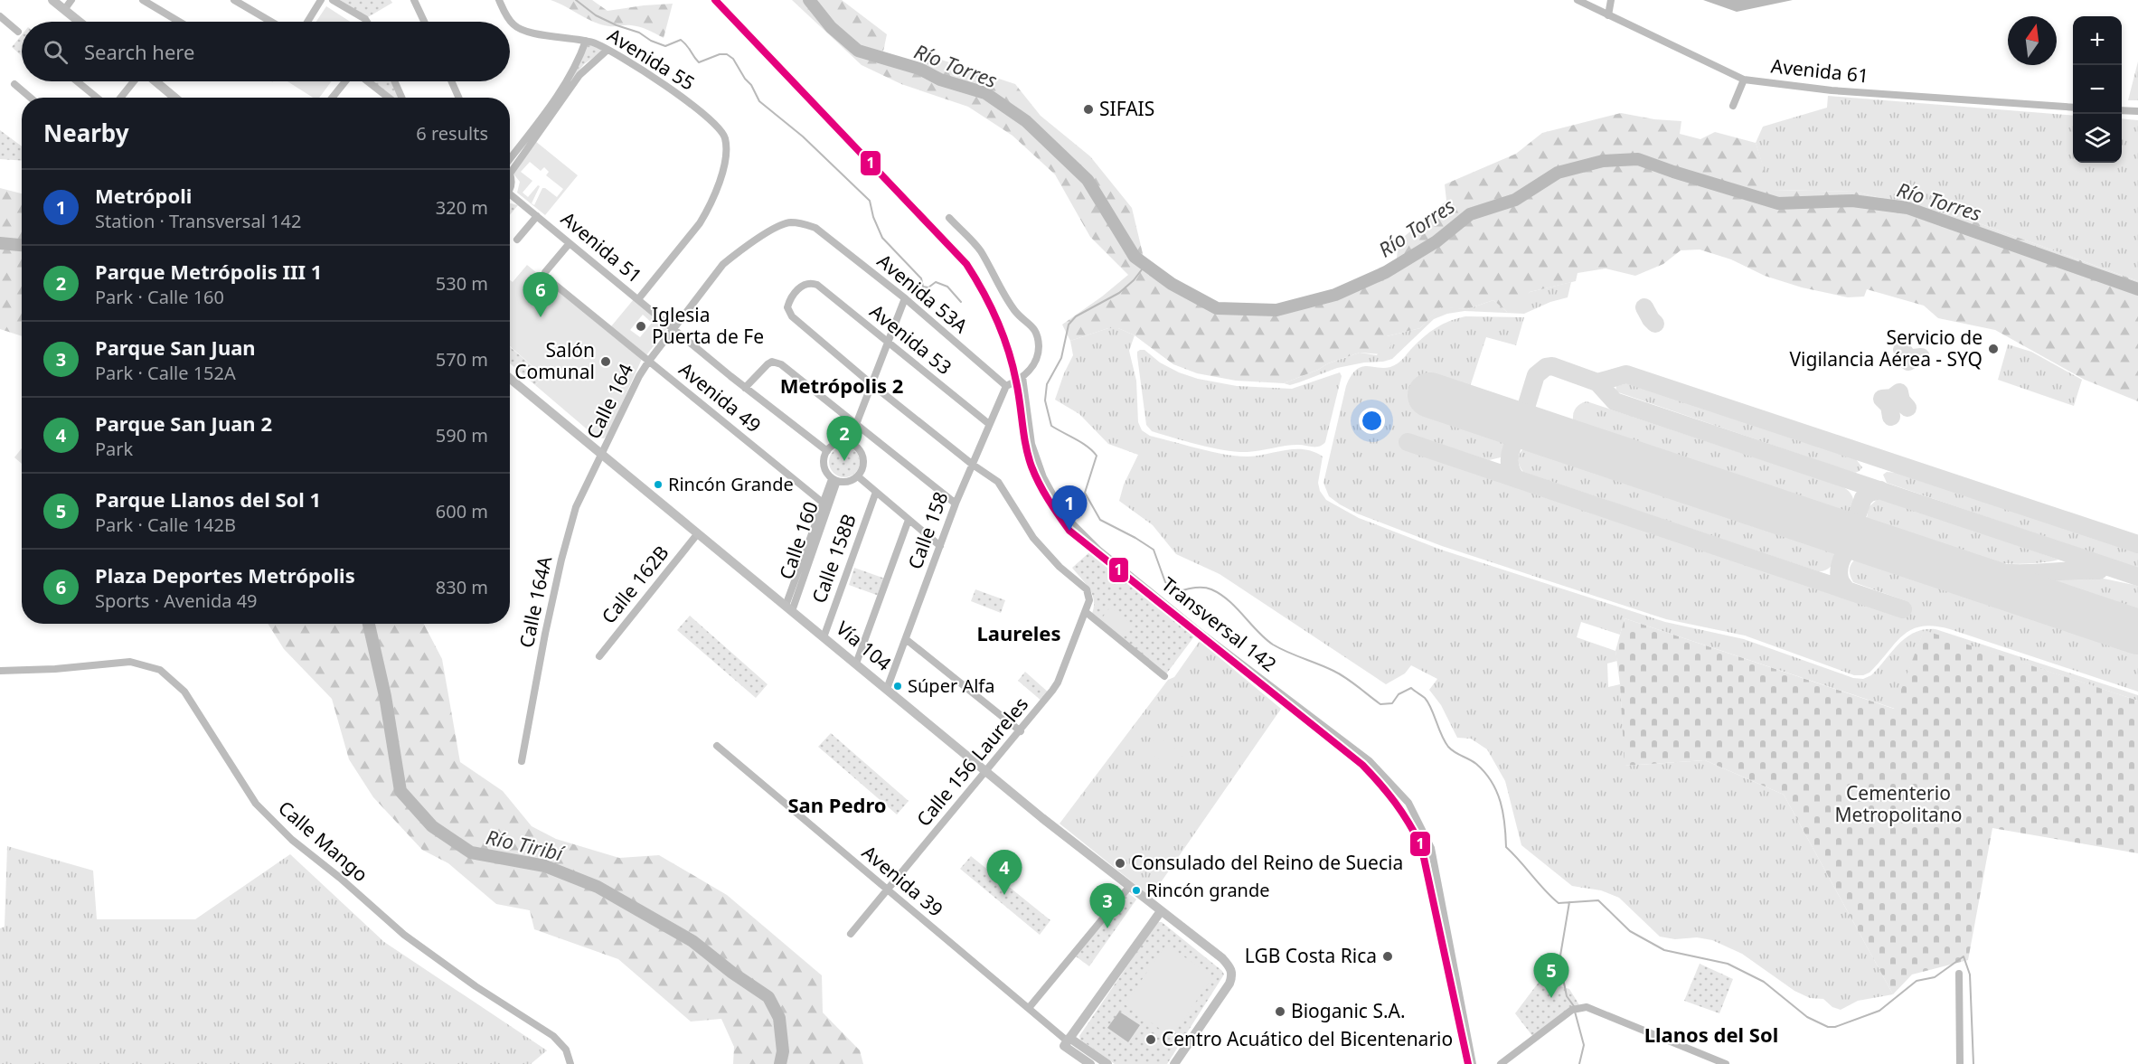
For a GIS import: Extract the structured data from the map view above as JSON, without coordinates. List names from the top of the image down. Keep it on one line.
{"streets":{"main road":["Vía 104"],"street":["Avenida 55","Avenida 61","Avenida 51","Avenida 53A","Avenida 53","Avenida 49","Calle 164","Calle 158","Calle 160","Calle 158B","Calle 162B","Calle 164A","Transversal 142","Calle 156 Laureles","Calle Mango","Avenida 39"]},"crossings":[["Avenida 55","Avenida 51"],["Avenida 51","Avenida 49"],["Avenida 51","Calle 164"],["Avenida 51","Calle 160"],["Avenida 53A","Calle 164"],["Avenida 53A","Calle 158"],["Avenida 53","Calle 158"],["Avenida 49","Calle 164"],["Avenida 49","Calle 160"],["Calle 164","Calle 164A"],["Calle 164","Vía 104"],["Calle 158","Vía 104"],["Calle 158","Calle 156 Laureles"],["Calle 160","Vía 104"],["Calle 158B","Vía 104"],["Calle 162B","Vía 104"],["Calle 164A","Vía 104"],["Vía 104","Calle 156 Laureles"],["Calle 156 Laureles","Avenida 39"]],"districts":["Metrópolis 2","Laureles","San Pedro","Llanos del Sol"],"water":["Río Torres","Río Tiribí"],"parks":["Cementerio Metropolitano"],"places":["SIFAIS","Iglesia Puerta de Fe","Servicio de Vigilancia Aérea - SYQ","Salón Comunal","Rincón Grande","Súper Alfa","Consulado del Reino de Suecia","Rincón grande","LGB Costa Rica","Bioganic S.A.","Centro Acuático del Bicentenario"],"lines":["rail line 1"],"north":"top","page":{"map_buttons":["+","−"],"search":"Search here","heading":["Nearby","6 results"],"list":[{"mark":"1","name":"Metrópoli","note":"Station · Transversal 142","value":"320 m"},{"mark":"2","name":"Parque Metrópolis III 1","note":"Park · Calle 160","value":"530 m"},{"mark":"3","name":"Parque San Juan","note":"Park · Calle 152A","value":"570 m"},{"mark":"4","name":"Parque San Juan 2","note":"Park","value":"590 m"},{"mark":"5","name":"Parque Llanos del Sol 1","note":"Park · Calle 142B","value":"600 m"},{"mark":"6","name":"Plaza Deportes Metrópolis","note":"Sports · Avenida 49","value":"830 m"}],"pins":["6","2","1","4","3","5"]}}
